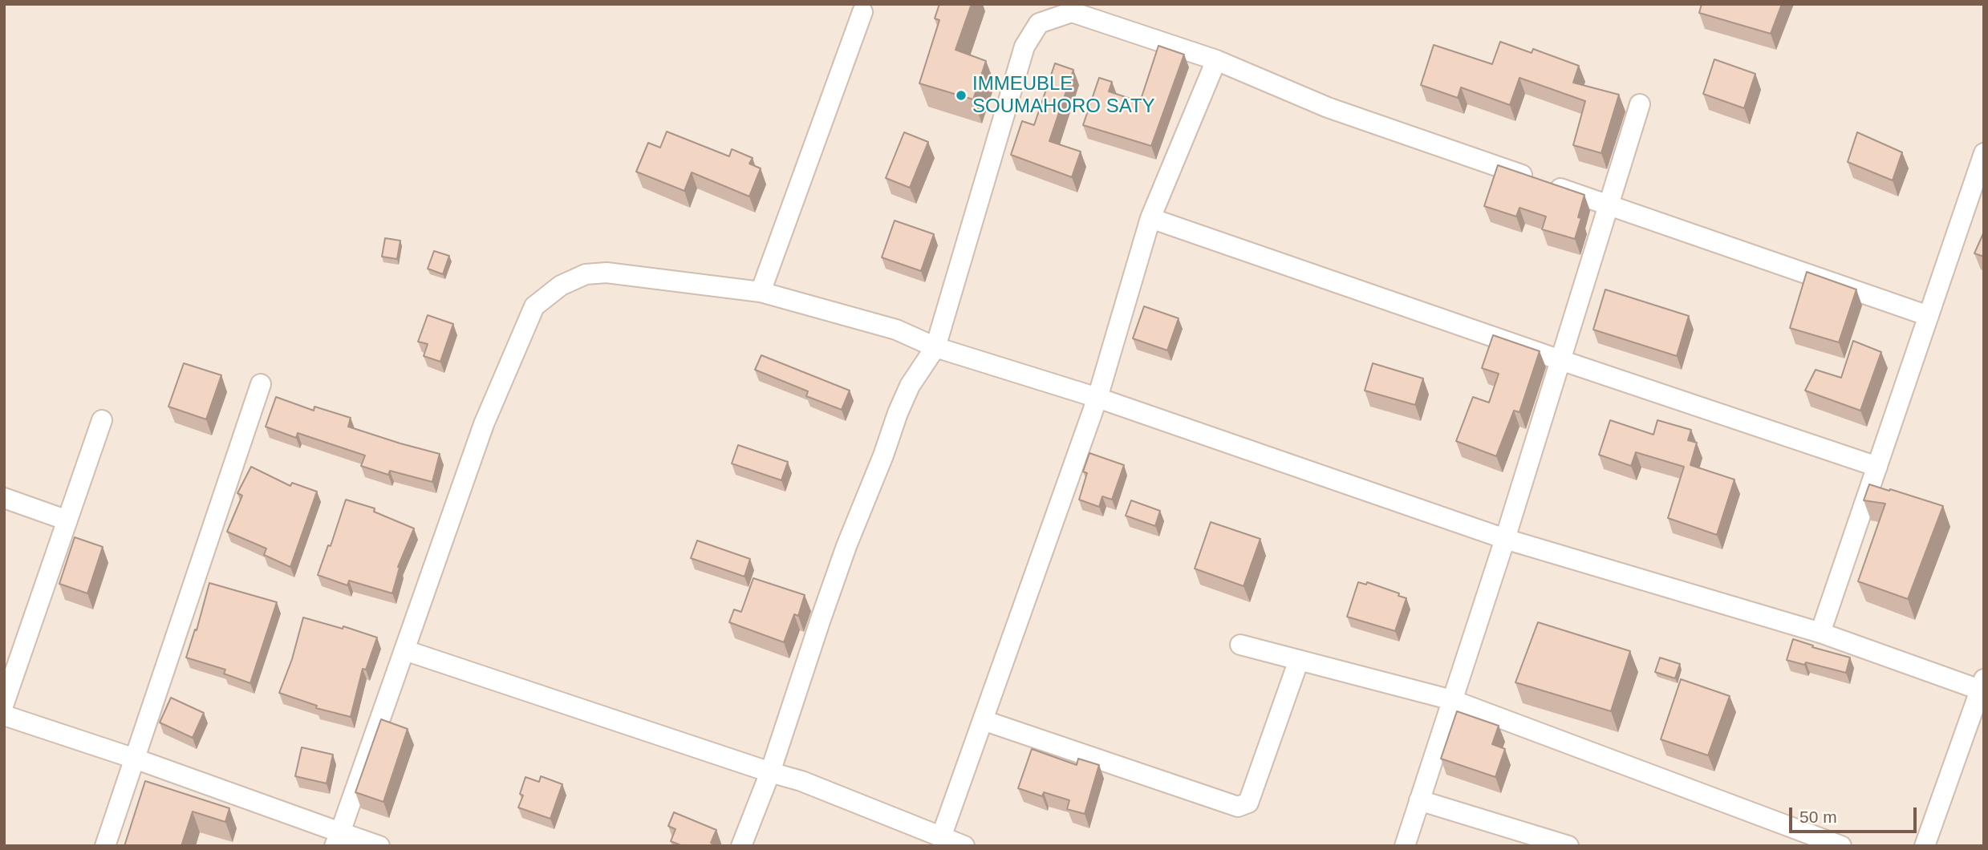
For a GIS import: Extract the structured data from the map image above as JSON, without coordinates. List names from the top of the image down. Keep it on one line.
{"places":["IMMEUBLE SOUMAHORO SATY"],"scale_bar":"50 m"}
